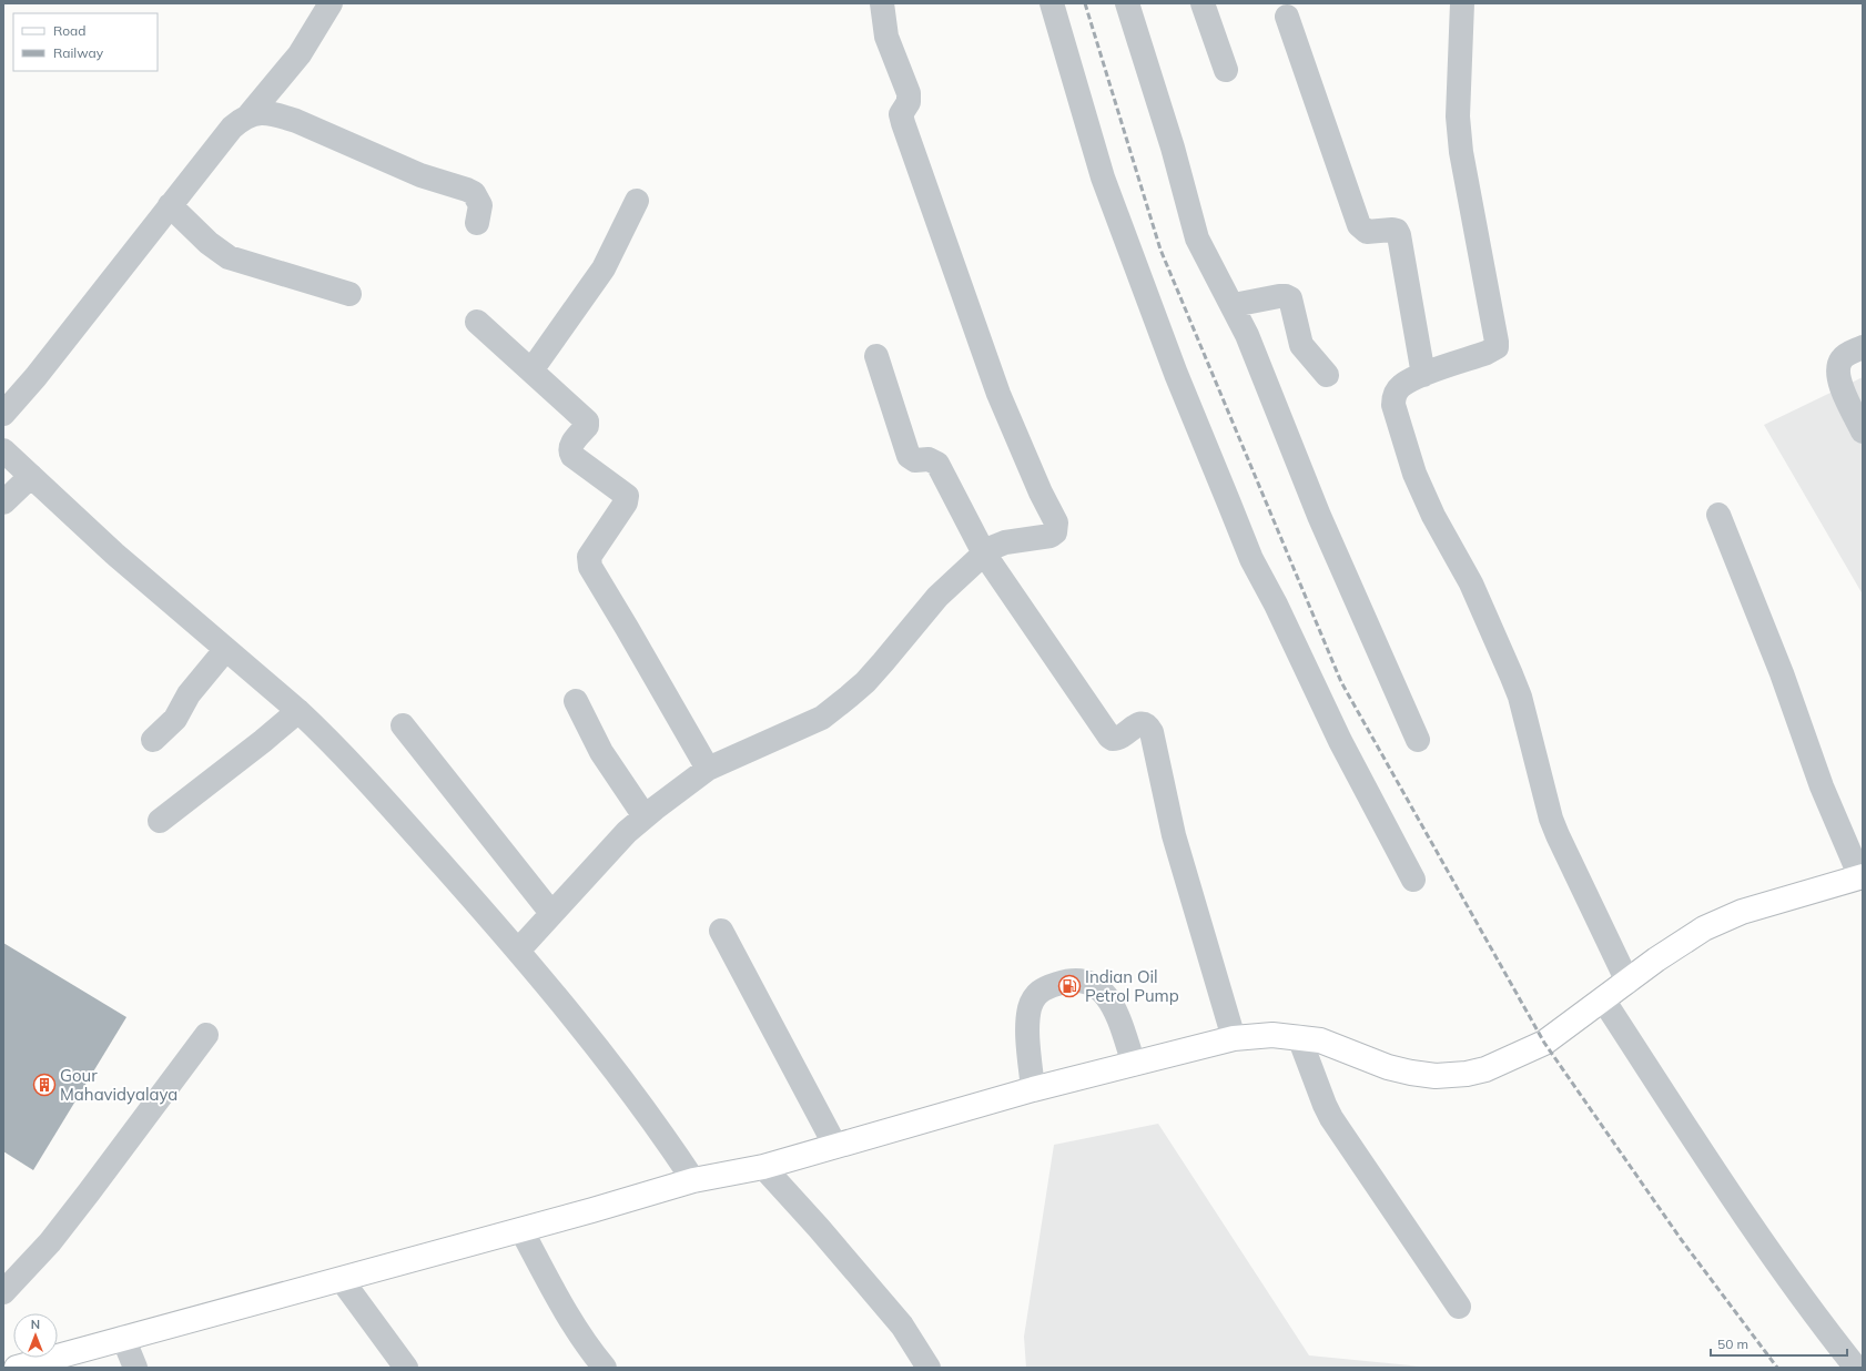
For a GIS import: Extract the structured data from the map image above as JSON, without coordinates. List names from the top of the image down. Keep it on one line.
{"places":{"fuel station":["Indian Oil Petrol Pump"],"building":["Gour Mahavidyalaya"]},"legend":["Road","Railway"],"scale_bar":"50 m","north":"top"}
